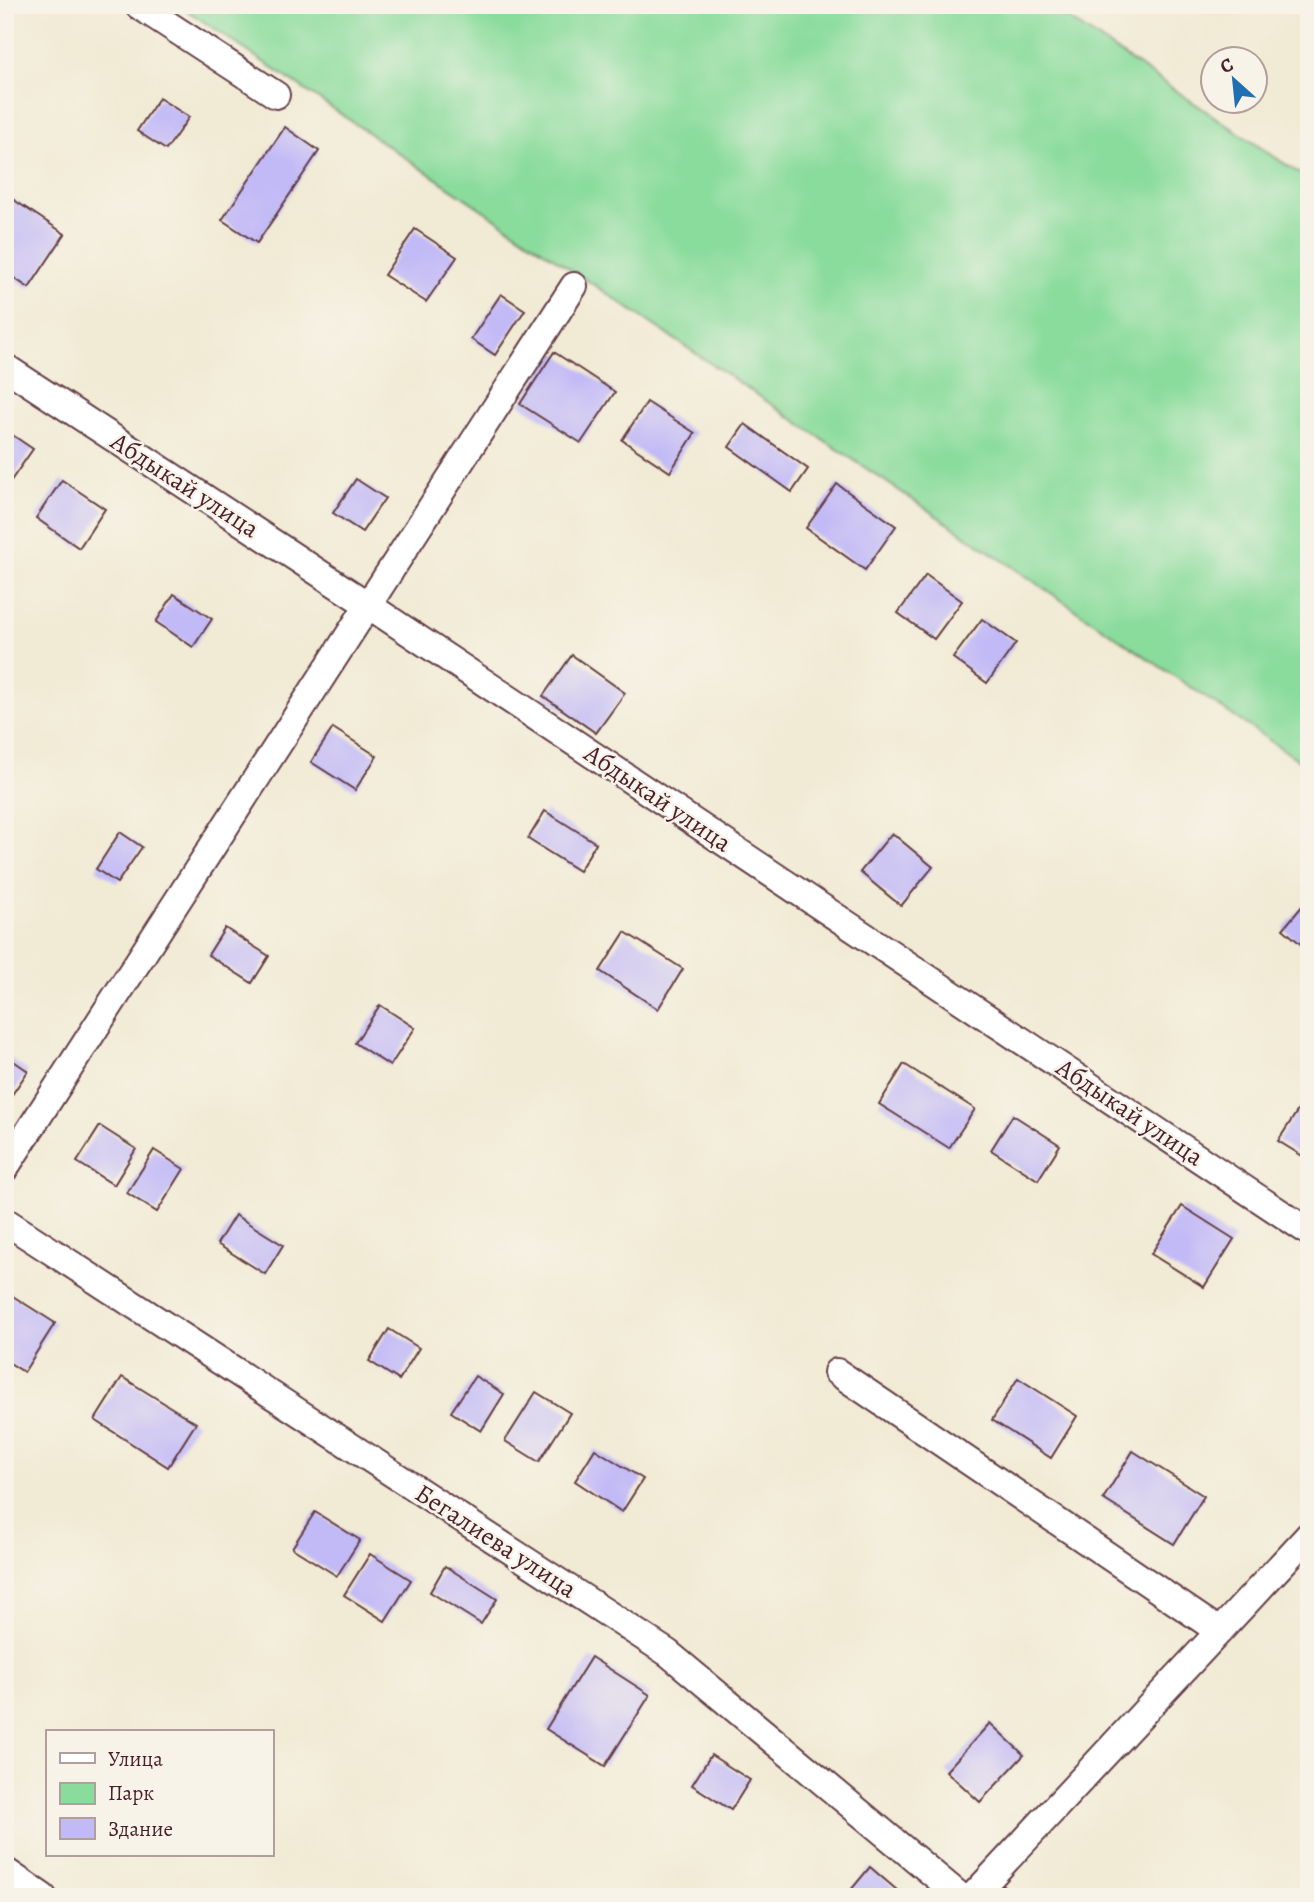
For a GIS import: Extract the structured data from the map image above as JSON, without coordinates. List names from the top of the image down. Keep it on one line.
{"streets":{"street":["Абдыкай улица","Бегалиева улица"]},"legend":["Улица","Парк","Здание"],"north":"top left"}
